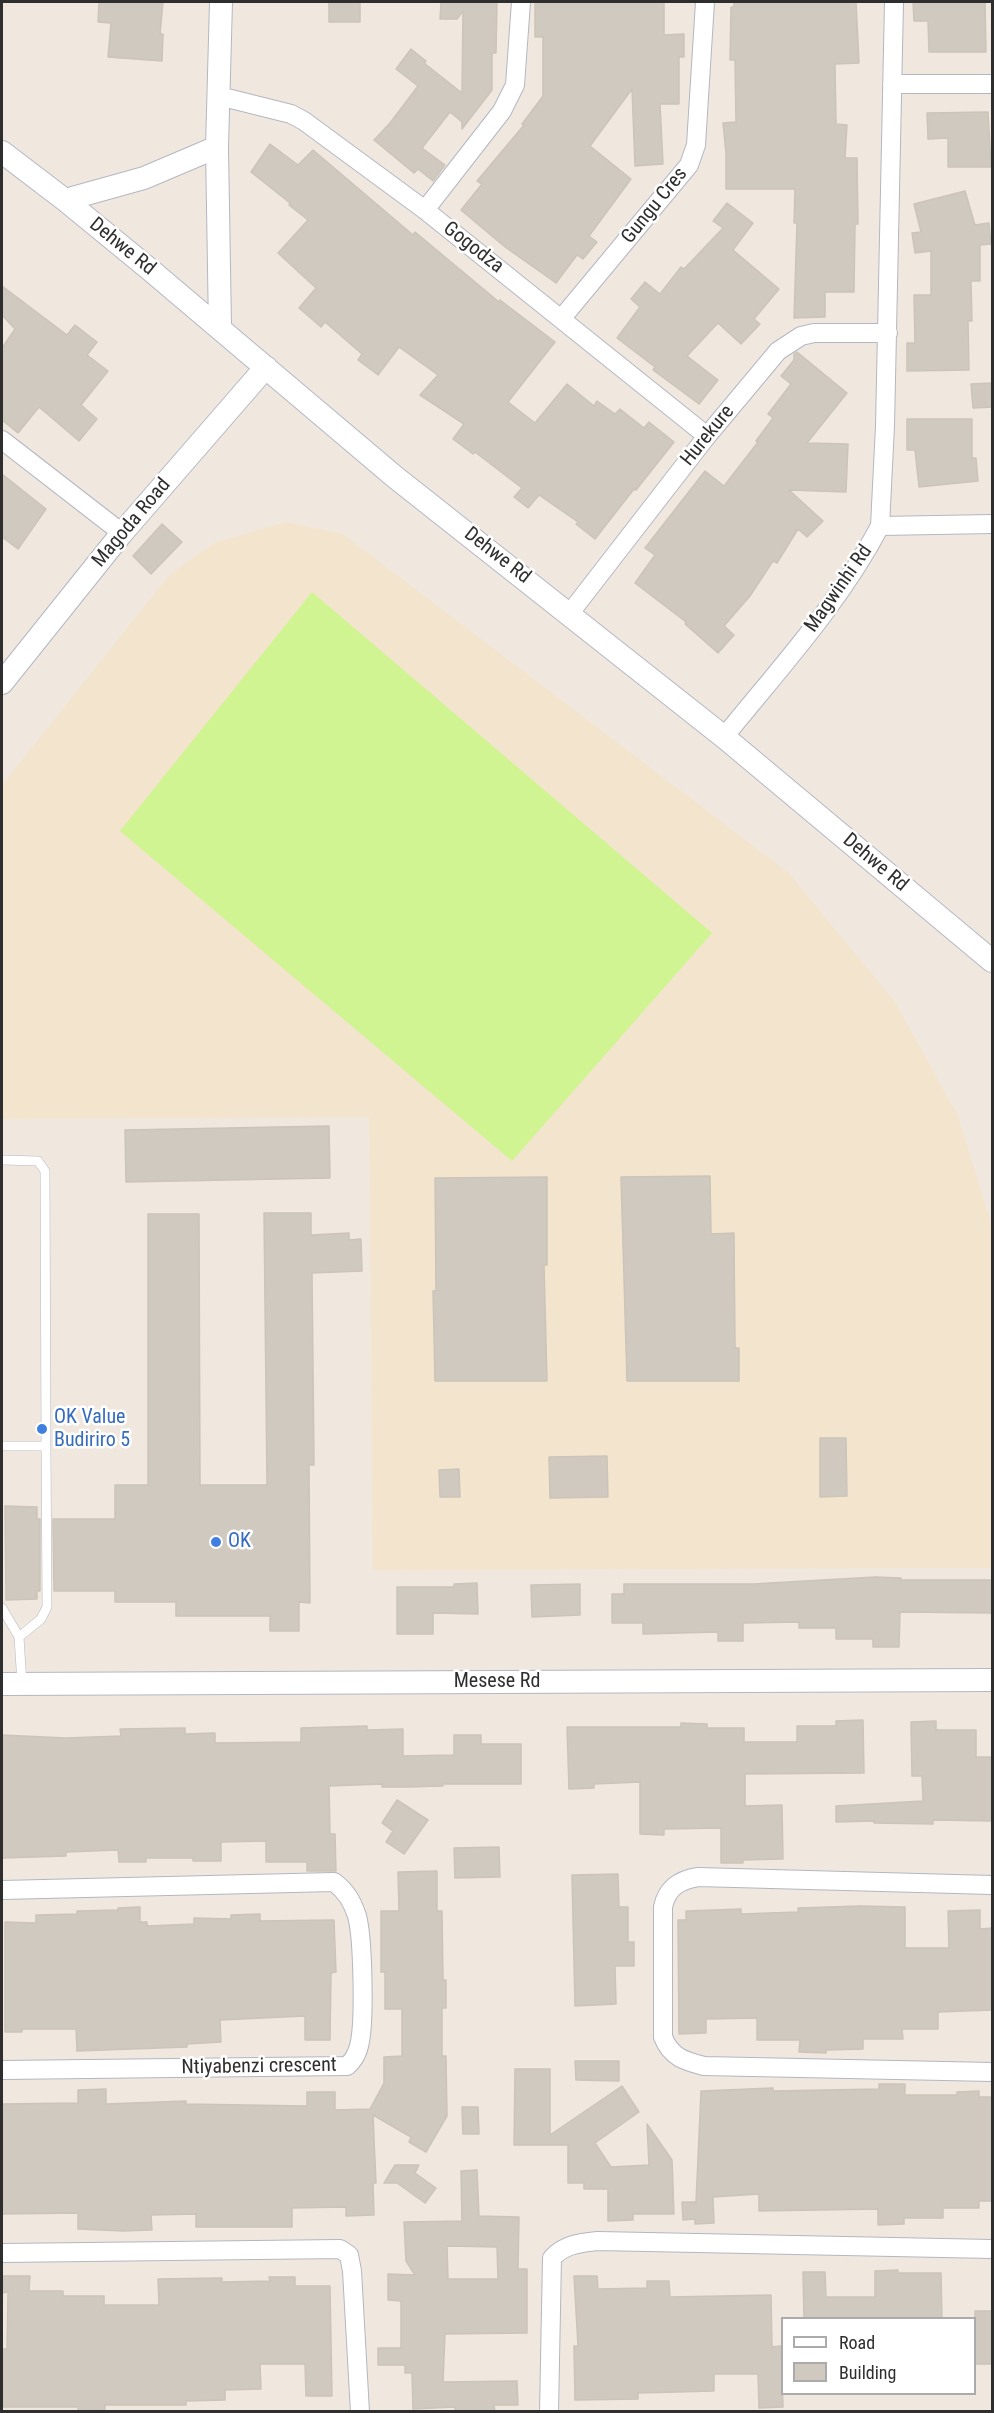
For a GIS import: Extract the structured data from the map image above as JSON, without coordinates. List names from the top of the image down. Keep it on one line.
{"streets":{"street":["Gungu Cres","Dehwe Rd","Gogodza","Hurekure","Magoda Road","Magwinhi Rd","Mesese Rd","Ntiyabenzi crescent"]},"crossings":[["Gungu Cres","Gogodza"],["Dehwe Rd","Hurekure"],["Dehwe Rd","Magoda Road"],["Dehwe Rd","Magwinhi Rd"],["Gogodza","Hurekure"]],"places":["OK Value Budiriro 5","OK"],"legend":["Road","Building"]}
